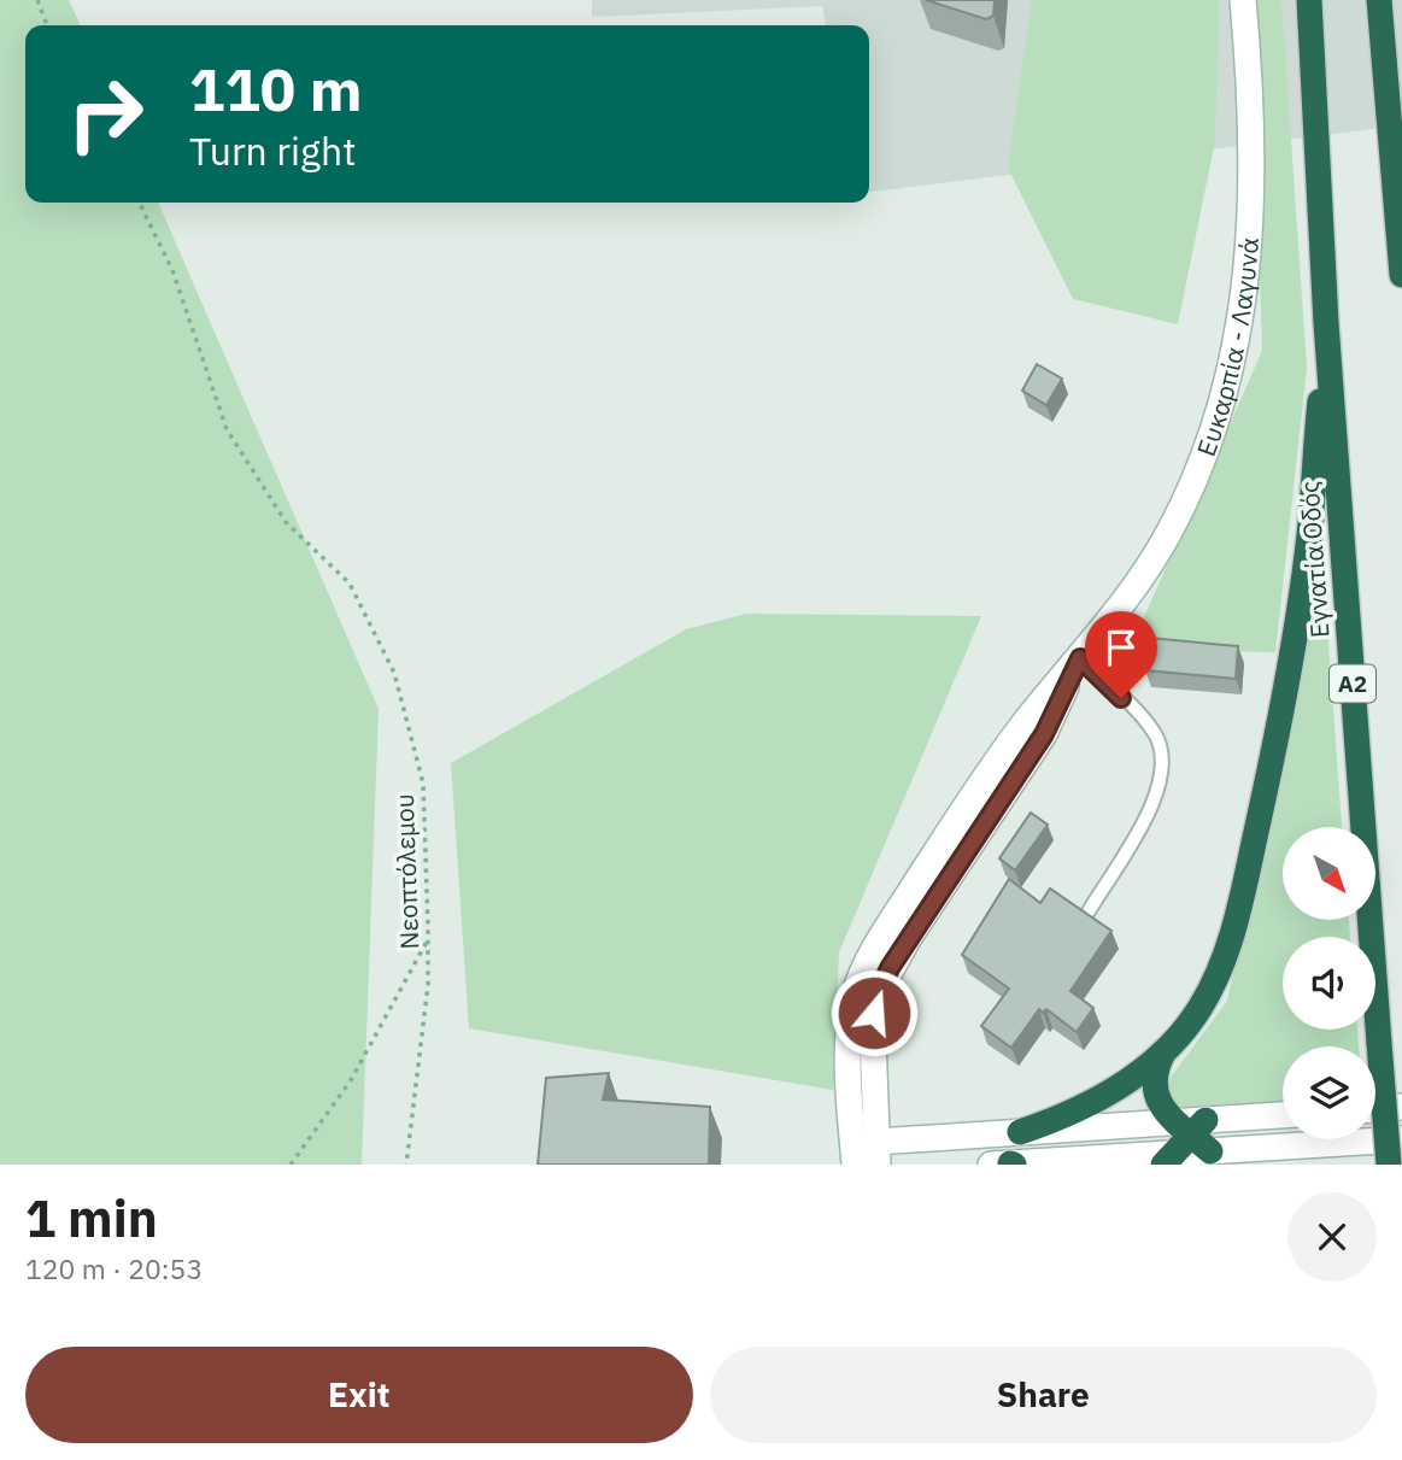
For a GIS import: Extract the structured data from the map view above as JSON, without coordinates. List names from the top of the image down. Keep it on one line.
{"streets":{"highway":["Εγνατία Οδός","Α2"],"street":["Ευκαρπία - Λαγυνά"],"path":["Νεοπτόλεμου"]},"north":"bottom right","page":{"turn":["110 m","Turn right"],"heading":["1 min","120 m · 20:53"],"buttons":["Exit","Share"]}}
